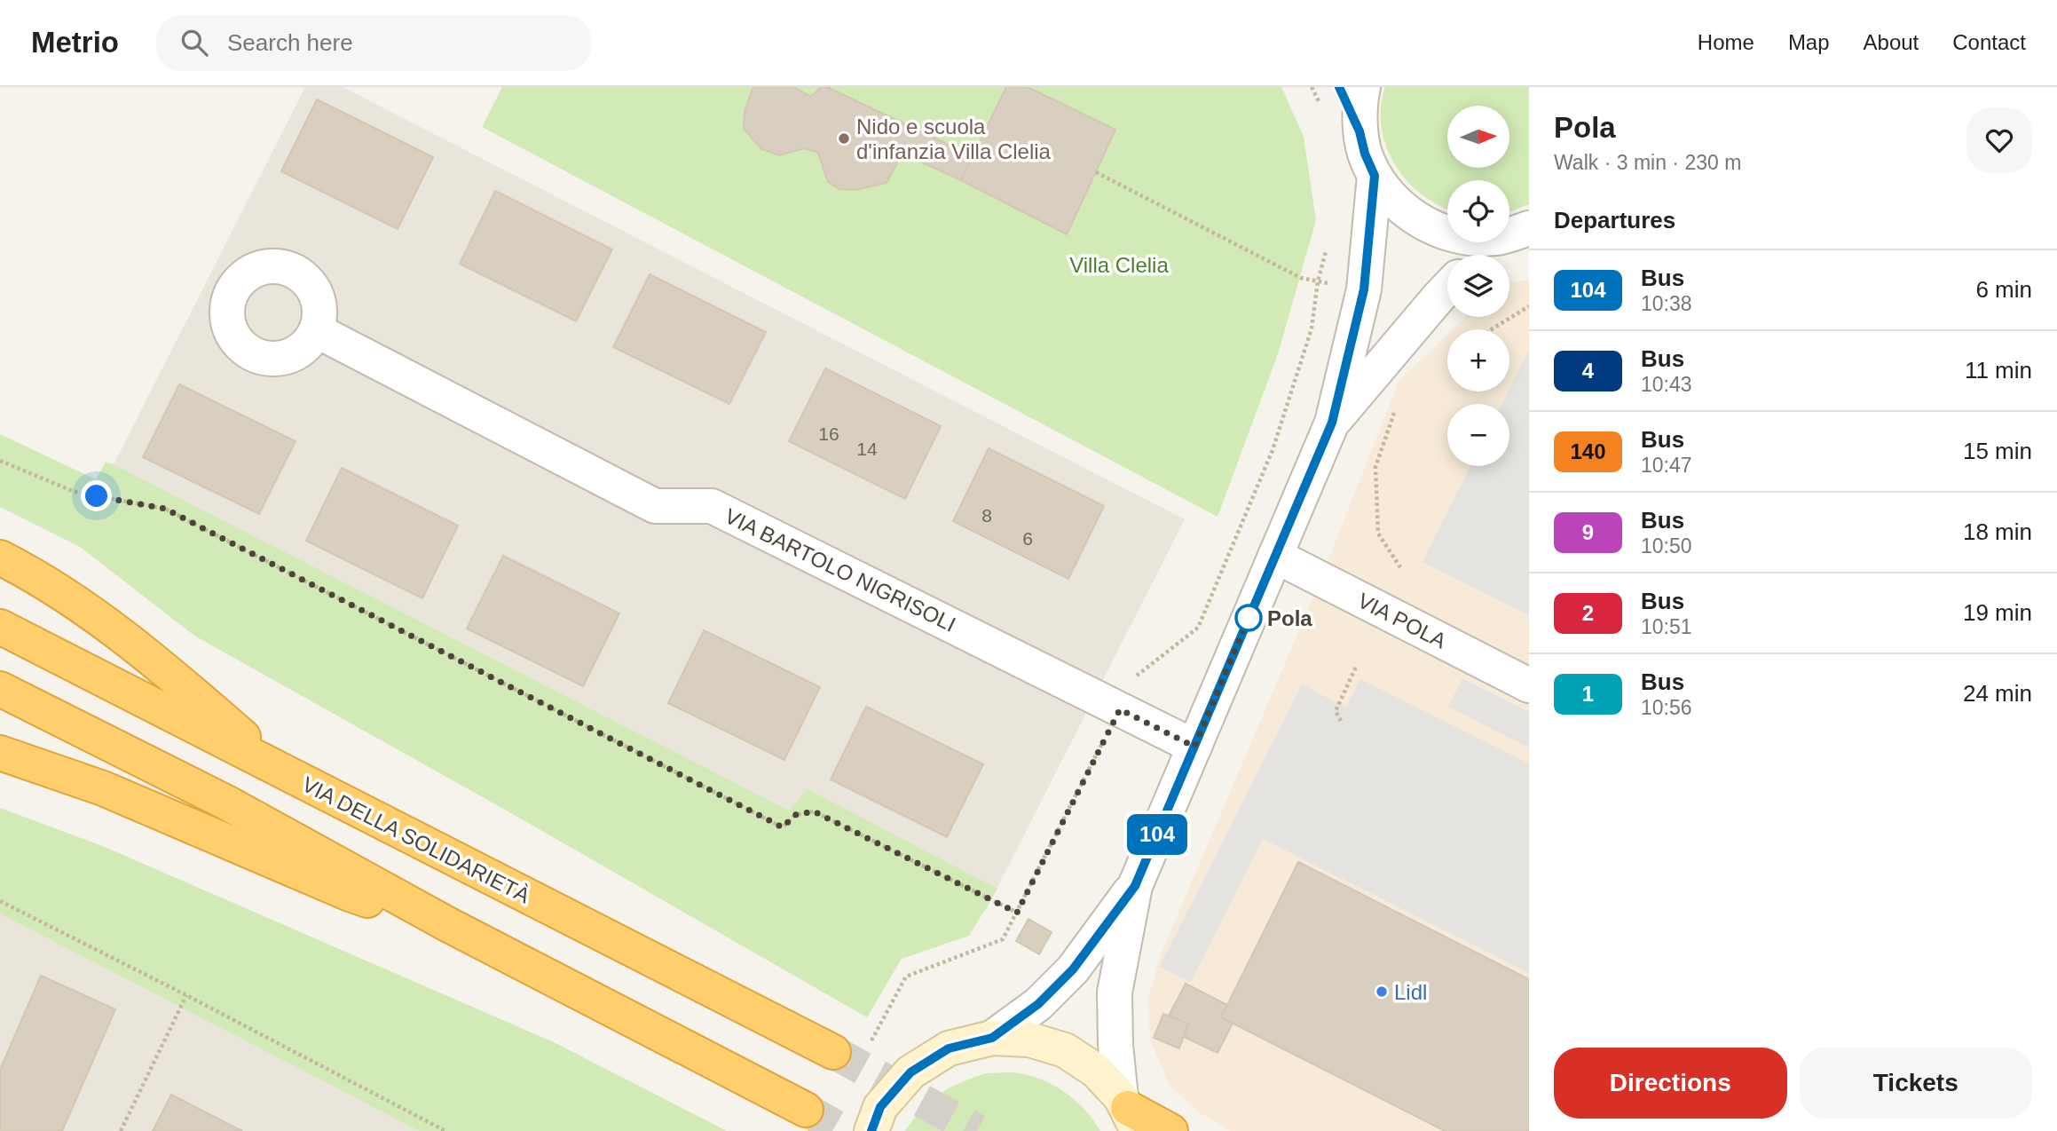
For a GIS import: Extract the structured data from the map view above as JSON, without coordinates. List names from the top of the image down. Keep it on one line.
{"streets":{"highway":["VIA DELLA SOLIDARIETÀ"],"street":["VIA BARTOLO NIGRISOLI","VIA POLA"]},"parks":["Villa Clelia"],"places":["Nido e scuola d'infanzia Villa Clelia","Pola","Lidl"],"lines":["bus line 104"],"house_numbers":["16","14","8","6"],"north":"right","page":{"header":"Metrio","search":"Search here","nav":["Home","Map","About","Contact"],"on_map":"104","heading":[["Pola","Walk · 3 min · 230 m"],"Departures"],"map_buttons":["+","−"],"list":[{"mark":"104","name":"Bus","note":"10:38","value":"6 min"},{"mark":"4","name":"Bus","note":"10:43","value":"11 min"},{"mark":"140","name":"Bus","note":"10:47","value":"15 min"},{"mark":"9","name":"Bus","note":"10:50","value":"18 min"},{"mark":"2","name":"Bus","note":"10:51","value":"19 min"},{"mark":"1","name":"Bus","note":"10:56","value":"24 min"}],"buttons":["Directions","Tickets"]}}
